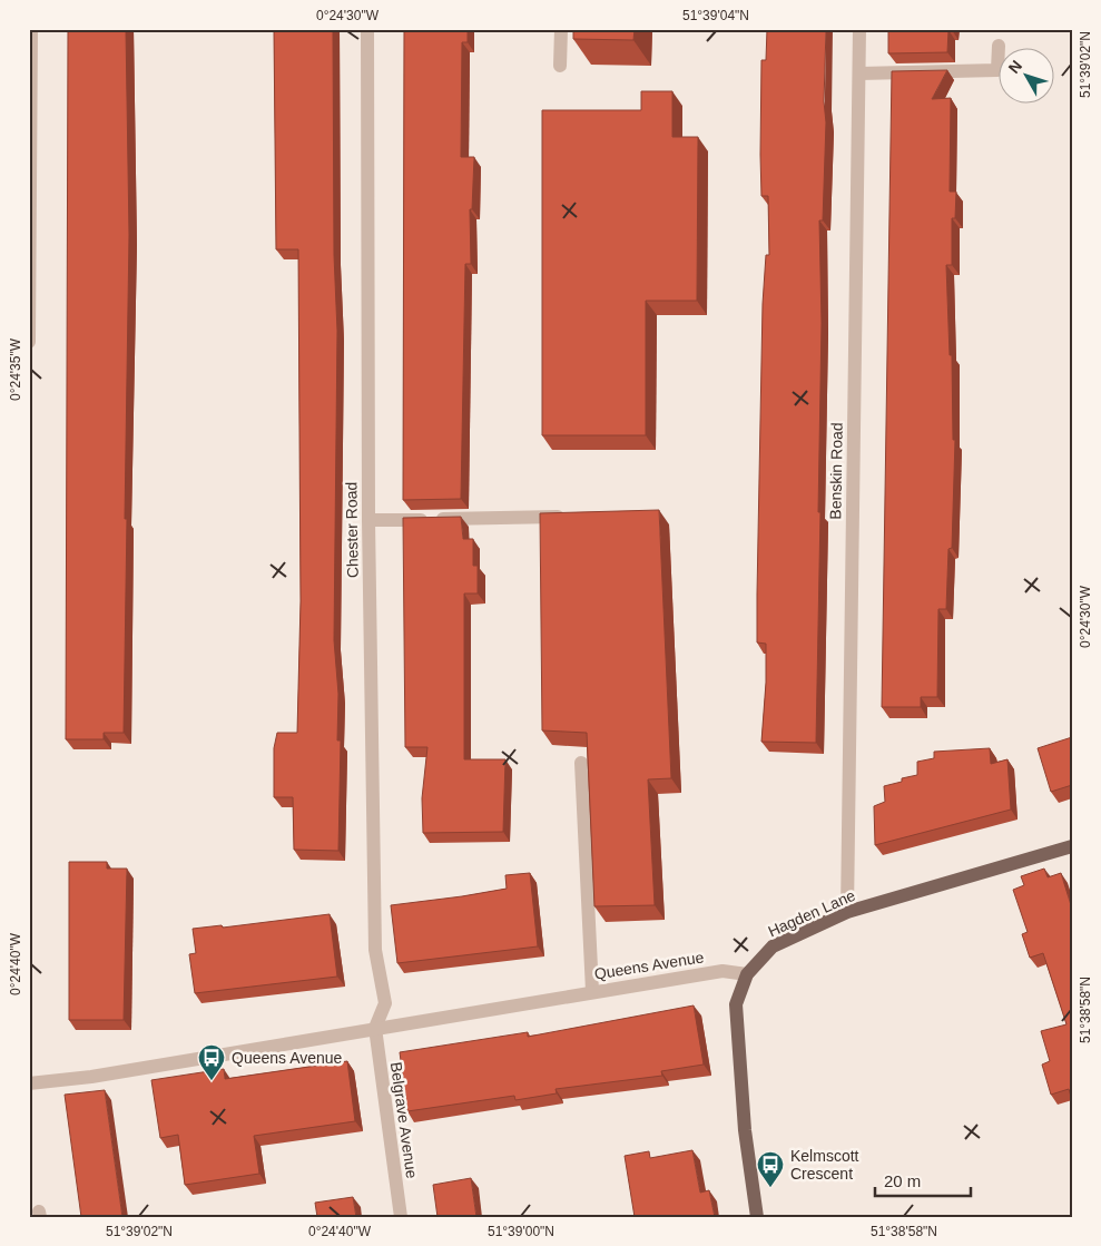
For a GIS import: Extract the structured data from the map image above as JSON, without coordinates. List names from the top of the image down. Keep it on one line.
{"streets":{"main road":["Hagden Lane"],"street":["Benskin Road","Chester Road","Queens Avenue","Belgrave Avenue"]},"crossings":[["Benskin Road","Hagden Lane"],["Chester Road","Queens Avenue"],["Chester Road","Belgrave Avenue"],["Hagden Lane","Queens Avenue"],["Queens Avenue","Belgrave Avenue"]],"places":{"bus stop":["Queens Avenue","Kelmscott Crescent"]},"scale_bar":"20 m","north":"top left","coordinates":["0°24'30\"W","51°39'04\"N","51°39'02\"N","0°24'35\"W","0°24'40\"W","51°38'58\"N","51°39'00\"N"]}
